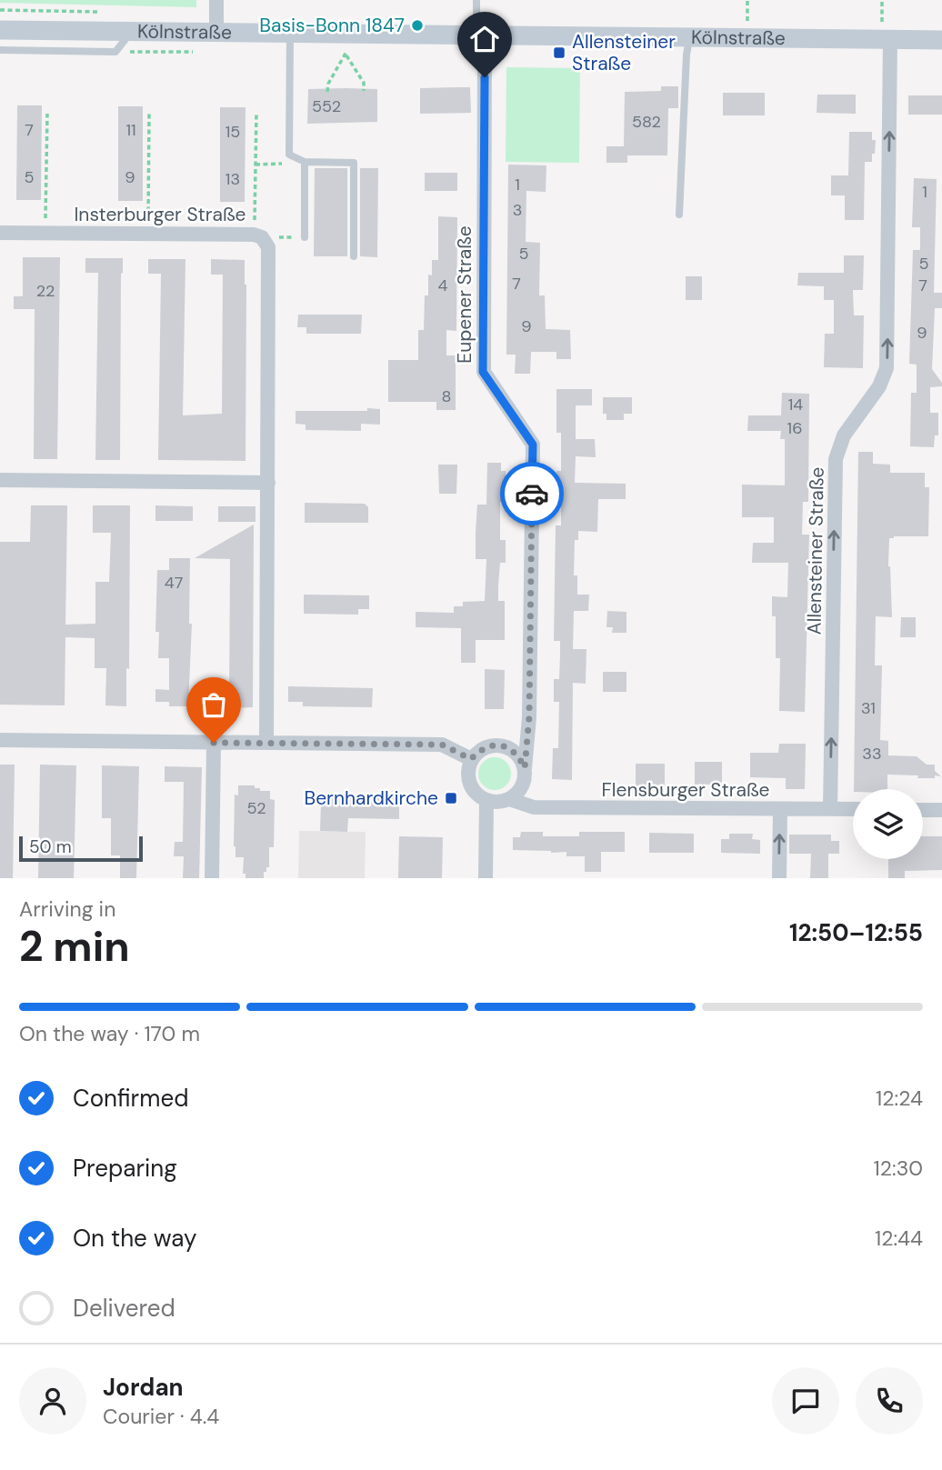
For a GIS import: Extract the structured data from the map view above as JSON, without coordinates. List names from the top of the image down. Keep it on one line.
{"streets":{"main road":["Kölnstraße"],"street":["Insterburger Straße","Eupener Straße","Allensteiner Straße","Flensburger Straße"]},"crossings":[["Kölnstraße","Eupener Straße"],["Kölnstraße","Allensteiner Straße"],["Eupener Straße","Flensburger Straße"],["Allensteiner Straße","Flensburger Straße"]],"one_way":["Allensteiner Straße"],"places":{"other":["Basis-Bonn 1847"],"transit":["Allensteiner Straße","Bernhardkirche"]},"house_numbers":["552","582","7","11","15","5","9","13","1","1","3","5","5","7","4","7","22","9","9","8","14","16","47","31","33","52"],"scale_bar":"50 m","page":{"scale":"50 m","heading":["2 min","Arriving in","12:50–12:55"],"panel":["Jordan","Courier · 4.4"],"bar":"On the way · 170 m","list":[["Confirmed","12:24"],["Preparing","12:30"],["On the way","12:44"],"Delivered"]}}
